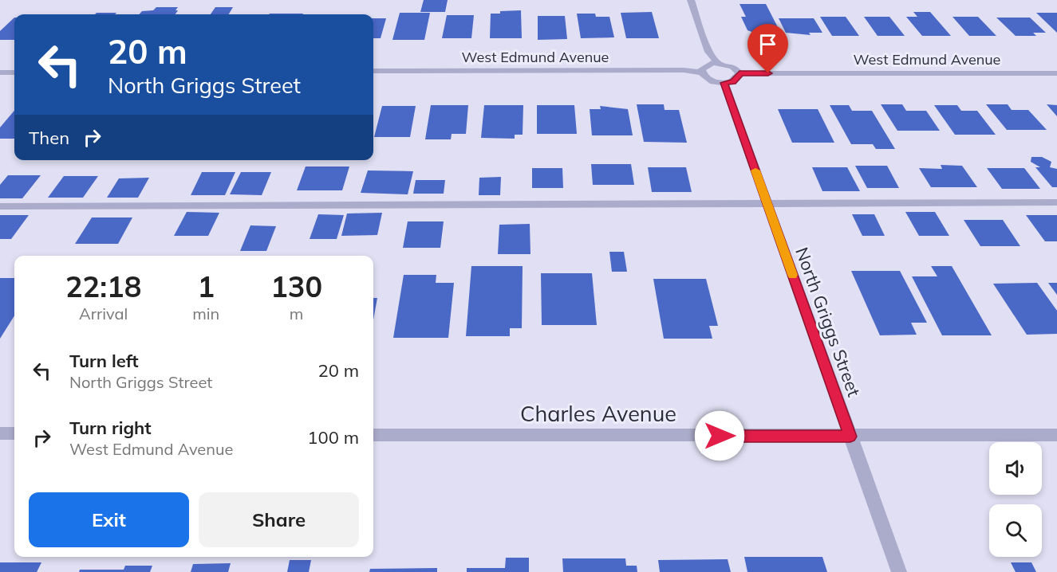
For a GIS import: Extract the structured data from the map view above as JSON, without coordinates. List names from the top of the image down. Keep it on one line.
{"streets":{"street":["West Edmund Avenue","North Griggs Street","Charles Avenue"]},"crossings":[["North Griggs Street","Charles Avenue"]],"page":{"turn":["20 m","North Griggs Street"],"then":"Then","eta":["22:18","Arrival","1","min","130","m"],"list":[{"name":"Turn left","note":"North Griggs Street","value":"20 m"},{"name":"Turn right","note":"West Edmund Avenue","value":"100 m"}],"buttons":["Exit","Share"]}}
